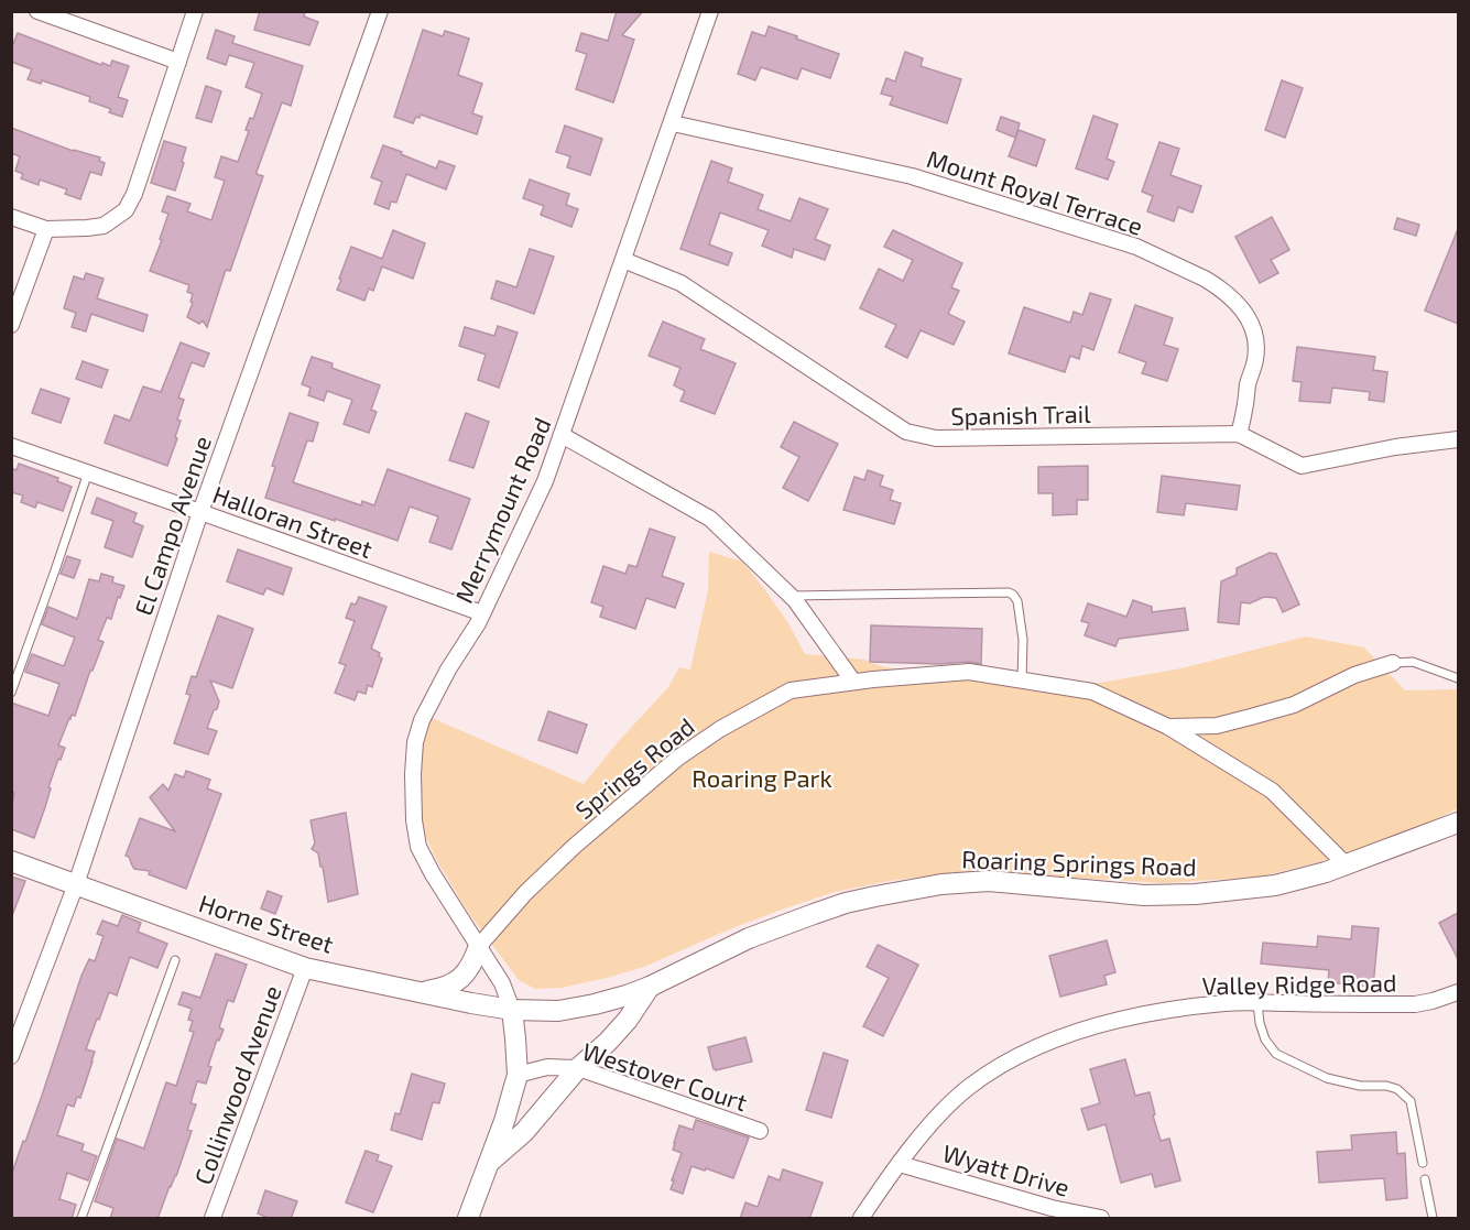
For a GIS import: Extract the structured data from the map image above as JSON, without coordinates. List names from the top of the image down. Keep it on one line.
{"streets":{"street":["Mount Royal Terrace","Spanish Trail","Merrymount Road","Halloran Street","El Campo Avenue","Springs Road","Roaring Springs Road","Horne Street","Valley Ridge Road","Westover Court","Collinwood Avenue","Wyatt Drive"]},"crossings":[["Mount Royal Terrace","Spanish Trail"],["Mount Royal Terrace","Merrymount Road"],["Spanish Trail","Merrymount Road"],["Merrymount Road","Halloran Street"],["Merrymount Road","Springs Road"],["Merrymount Road","Roaring Springs Road"],["Merrymount Road","Horne Street"],["Halloran Street","El Campo Avenue"],["El Campo Avenue","Horne Street"],["Springs Road","Roaring Springs Road"],["Roaring Springs Road","Horne Street"],["Horne Street","Collinwood Avenue"],["Valley Ridge Road","Wyatt Drive"]],"parks":["Roaring Park"]}
